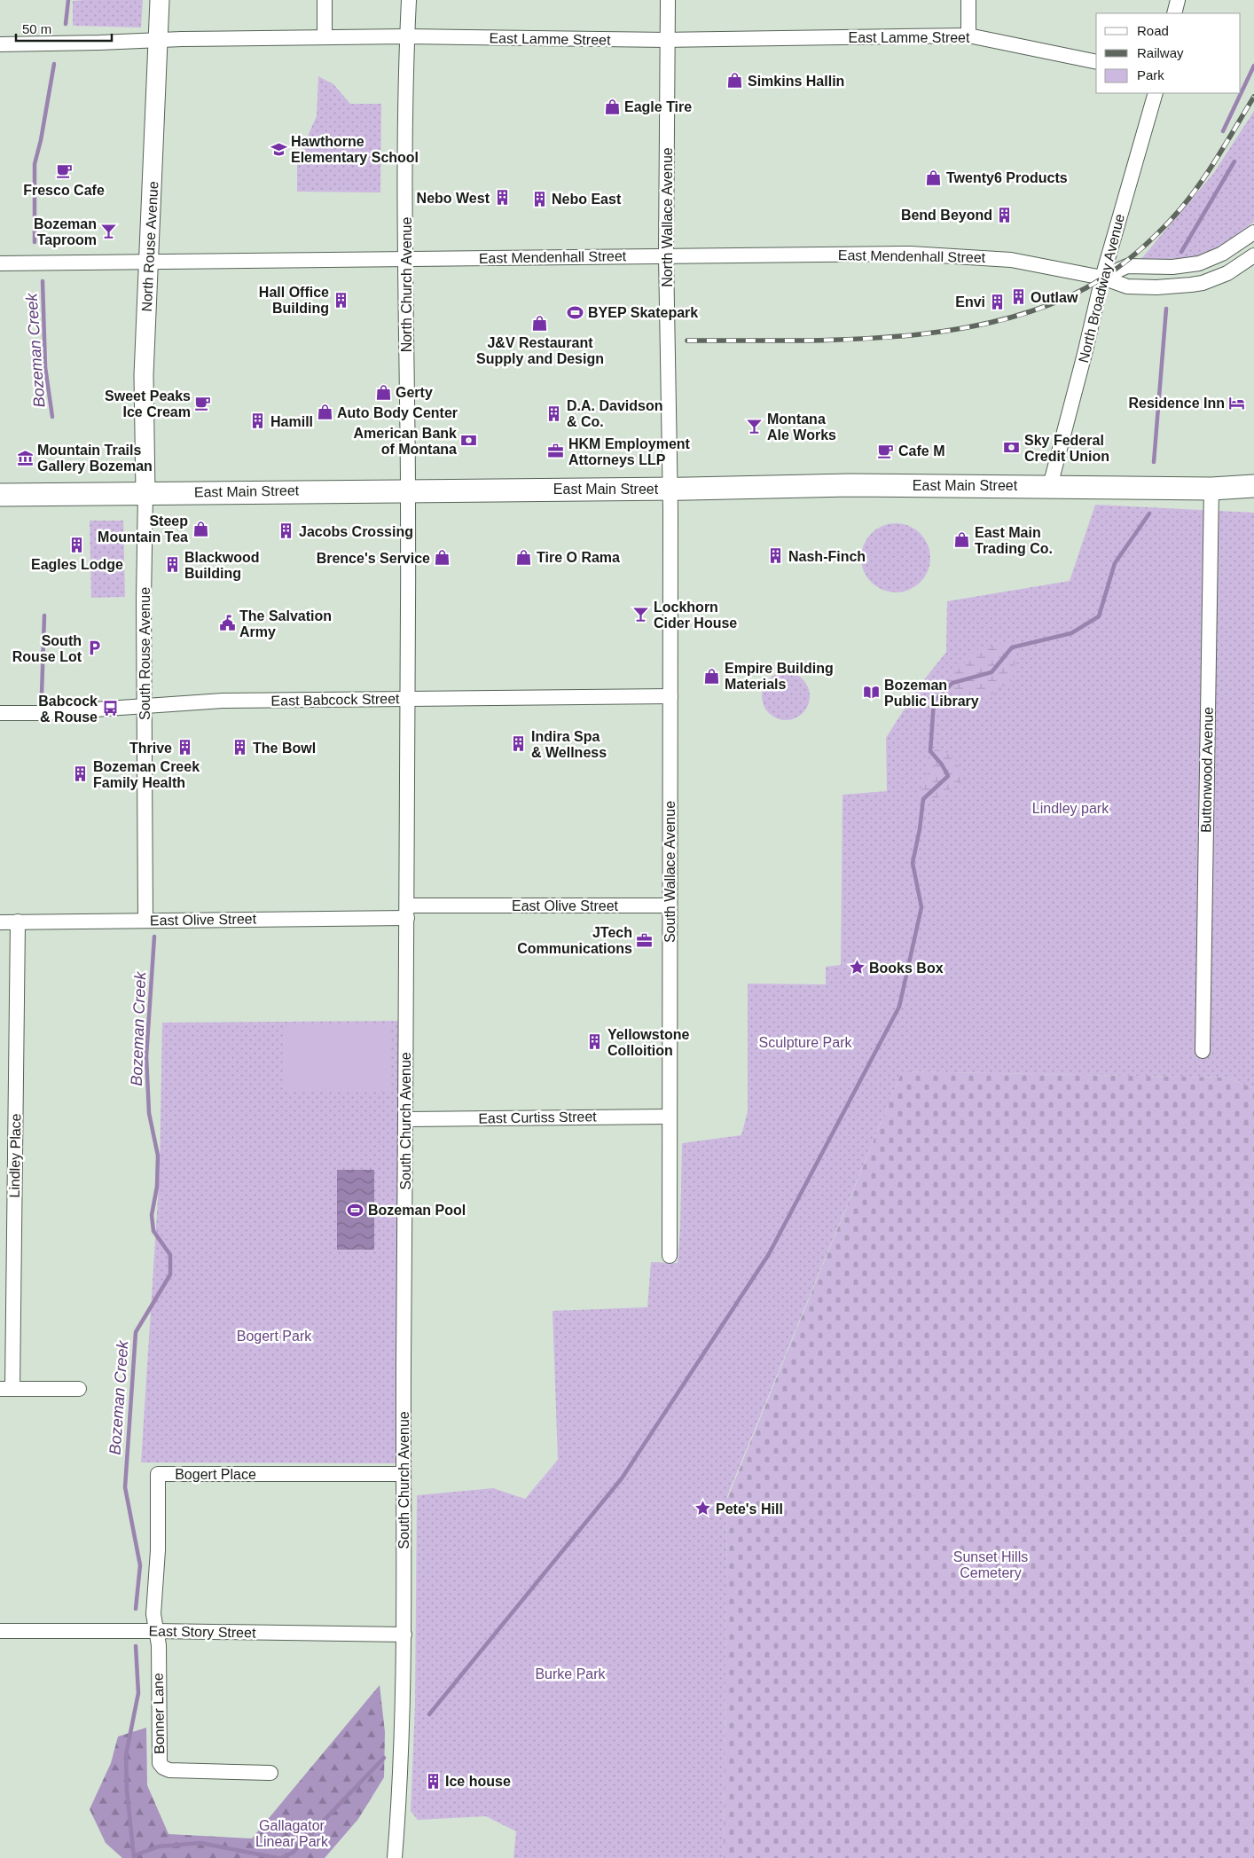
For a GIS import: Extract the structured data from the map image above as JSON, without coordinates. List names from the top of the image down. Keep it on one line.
{"streets":{"highway":["East Main Street"],"main road":["North Rouse Avenue"],"street":["East Lamme Street","North Wallace Avenue","East Mendenhall Street","North Church Avenue","North Broadway Avenue","South Rouse Avenue","East Babcock Street","Buttonwood Avenue","South Wallace Avenue","East Olive Street","East Curtiss Street","South Church Avenue","Lindley Place","Bogert Place","East Story Street","Bonner Lane"]},"crossings":[["East Lamme Street","North Wallace Avenue"],["East Lamme Street","North Rouse Avenue"],["East Lamme Street","North Church Avenue"],["North Wallace Avenue","East Mendenhall Street"],["North Wallace Avenue","East Main Street"],["North Wallace Avenue","South Wallace Avenue"],["North Rouse Avenue","East Mendenhall Street"],["North Rouse Avenue","East Main Street"],["North Rouse Avenue","South Rouse Avenue"],["East Mendenhall Street","North Church Avenue"],["East Mendenhall Street","North Broadway Avenue"],["North Church Avenue","East Main Street"],["North Church Avenue","South Church Avenue"],["North Broadway Avenue","East Main Street"],["East Main Street","South Rouse Avenue"],["East Main Street","Buttonwood Avenue"],["East Main Street","South Wallace Avenue"],["East Main Street","South Church Avenue"],["South Rouse Avenue","East Babcock Street"],["South Rouse Avenue","East Olive Street"],["East Babcock Street","South Wallace Avenue"],["East Babcock Street","South Church Avenue"],["South Wallace Avenue","East Olive Street"],["South Wallace Avenue","East Curtiss Street"],["East Olive Street","South Church Avenue"],["East Olive Street","Lindley Place"],["East Curtiss Street","South Church Avenue"],["South Church Avenue","Bogert Place"],["South Church Avenue","East Story Street"],["Bogert Place","East Story Street"],["Bogert Place","Bonner Lane"],["East Story Street","Bonner Lane"]],"water":["Bozeman Creek"],"parks":["Lindley park","Sculpture Park","Bogert Park","Sunset Hills Cemetery","Burke Park","Gallagator Linear Park"],"places":{"shop":["Simkins Hallin","Eagle Tire","Twenty6 Products","J&V Restaurant Supply and Design","Gerty","Auto Body Center","Steep Mountain Tea","East Main Trading Co.","Tire O Rama","Brence's Service","Empire Building Materials"],"school or university":["Hawthorne Elementary School"],"cafe":["Fresco Cafe","Sweet Peaks Ice Cream","Cafe M"],"building":["Nebo West","Nebo East","Bend Beyond","Outlaw","Hall Office Building","Envi","D.A. Davidson & Co.","Hamill","Jacobs Crossing","Eagles Lodge","Nash-Finch","Blackwood Building","Indira Spa & Wellness","Thrive","The Bowl","Bozeman Creek Family Health","Yellowstone Colloition","Ice house"],"bar":["Bozeman Taproom","Montana Ale Works","Lockhorn Cider House"],"sports":["BYEP Skatepark","Bozeman Pool"],"hotel":["Residence Inn"],"bank":["American Bank of Montana","Sky Federal Credit Union"],"office":["HKM Employment Attorneys LLP","JTech Communications"],"museum":["Mountain Trails Gallery Bozeman"],"public building":["The Salvation Army"],"parking":["South Rouse Lot"],"library":["Bozeman Public Library"],"bus stop":["Babcock & Rouse"],"place":["Books Box","Pete's Hill"]},"legend":["Road","Railway","Park"],"scale_bar":"50 m"}
